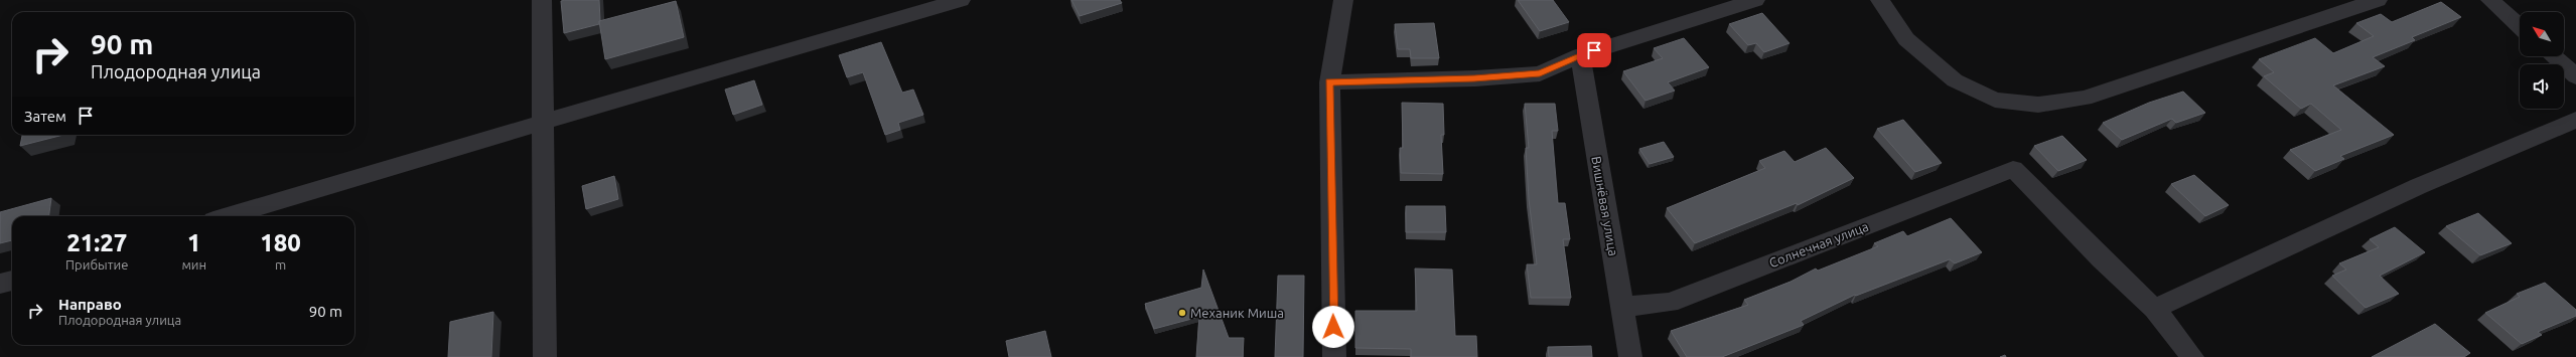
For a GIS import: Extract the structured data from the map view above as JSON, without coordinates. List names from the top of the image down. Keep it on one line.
{"streets":{"street":["Вишнёвая улица","Солнечная улица"]},"crossings":[["Вишнёвая улица","Солнечная улица"]],"places":["Механик Миша"],"north":"top left","page":{"turn":["90 m","Плодородная улица"],"then":"Затем","eta":["21:27","Прибытие","1","мин","180","m"],"list":[{"name":"Направо","note":"Плодородная улица","value":"90 m"}]}}
